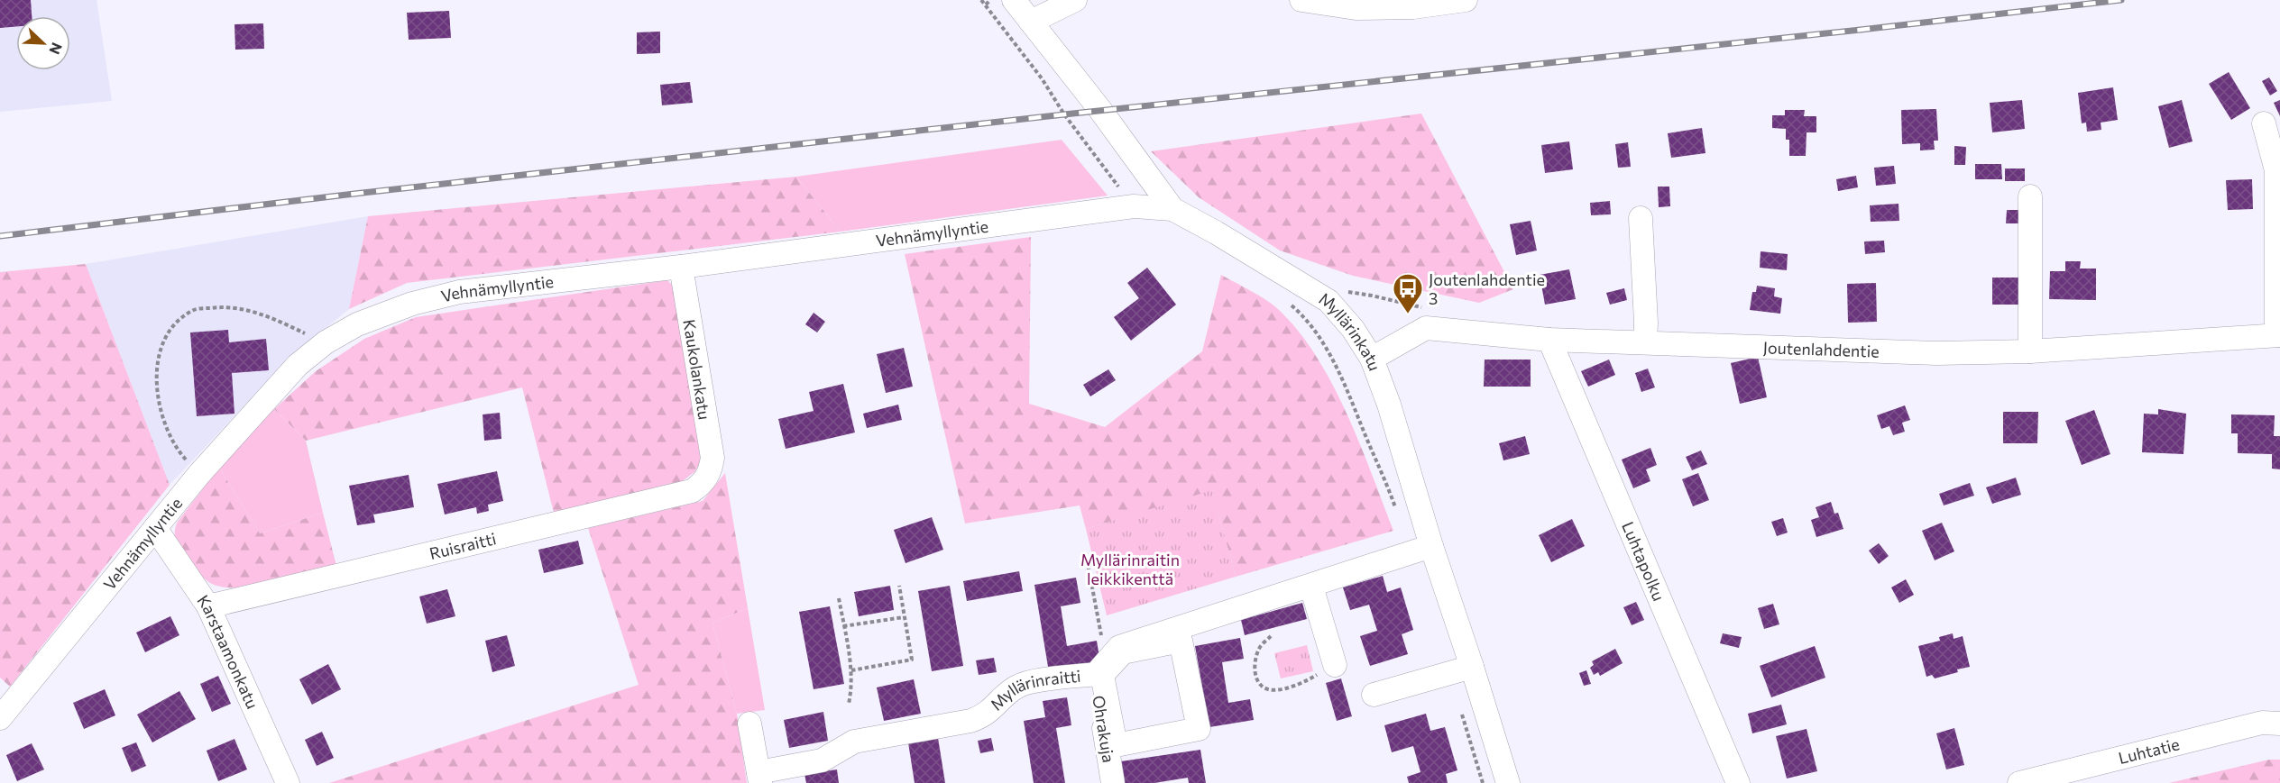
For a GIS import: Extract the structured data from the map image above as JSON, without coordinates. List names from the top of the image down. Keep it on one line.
{"streets":{"street":["Vehnämyllyntie","Myllärinkatu","Joutenlahdentie","Kaukolankatu","Ruisraitti","Luhtapolku","Karstaamonkatu","Myllärinraitti","Ohrakuja","Luhtatie"]},"crossings":[["Vehnämyllyntie","Myllärinkatu"],["Vehnämyllyntie","Kaukolankatu"],["Vehnämyllyntie","Karstaamonkatu"],["Myllärinkatu","Joutenlahdentie"],["Joutenlahdentie","Luhtapolku"],["Kaukolankatu","Ruisraitti"],["Ruisraitti","Karstaamonkatu"],["Myllärinraitti","Ohrakuja"]],"parks":["Myllärinraitin leikkikenttä"],"places":{"bus stop":["Joutenlahdentie 3"]},"north":"bottom right"}
